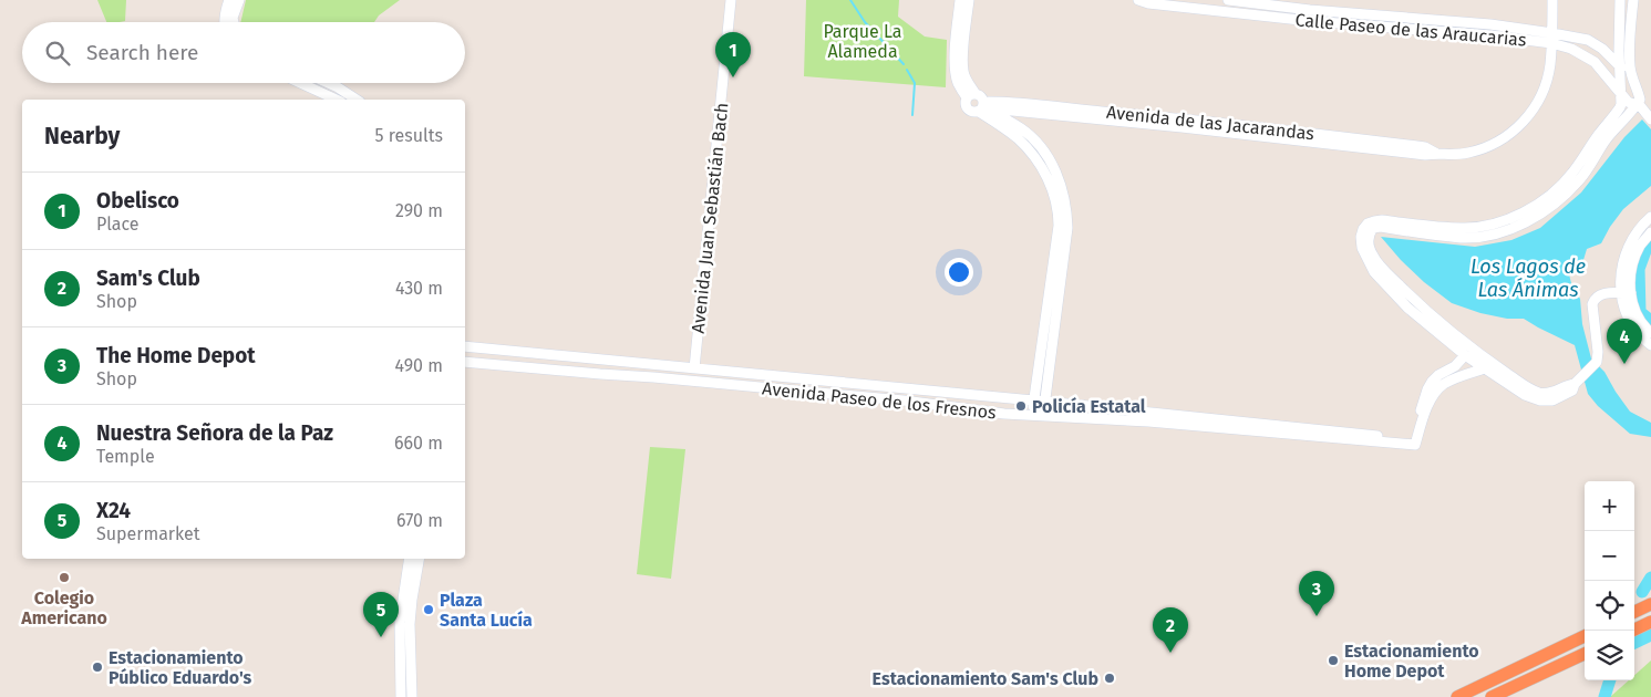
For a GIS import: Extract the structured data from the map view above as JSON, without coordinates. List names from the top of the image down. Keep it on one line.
{"streets":{"street":["Calle Paseo de las Araucarias","Avenida de las Jacarandas","Avenida Juan Sebastián Bach","Avenida Paseo de los Fresnos"]},"crossings":[["Calle Paseo de las Araucarias","Avenida de las Jacarandas"],["Avenida Juan Sebastián Bach","Avenida Paseo de los Fresnos"]],"water":["Los Lagos de Las Ánimas"],"parks":["Parque La Alameda"],"places":["Policía Estatal","Colegio Americano","Plaza Santa Lucía","Estacionamiento Home Depot","Estacionamiento Público Eduardo's","Estacionamiento Sam's Club"],"page":{"search":"Search here","pins":["1","4","3","5","2"],"heading":["Nearby","5 results"],"list":[{"mark":"1","name":"Obelisco","note":"Place","value":"290 m"},{"mark":"2","name":"Sam's Club","note":"Shop","value":"430 m"},{"mark":"3","name":"The Home Depot","note":"Shop","value":"490 m"},{"mark":"4","name":"Nuestra Señora de la Paz","note":"Temple","value":"660 m"},{"mark":"5","name":"X24","note":"Supermarket","value":"670 m"}],"map_buttons":["+","−"]}}
